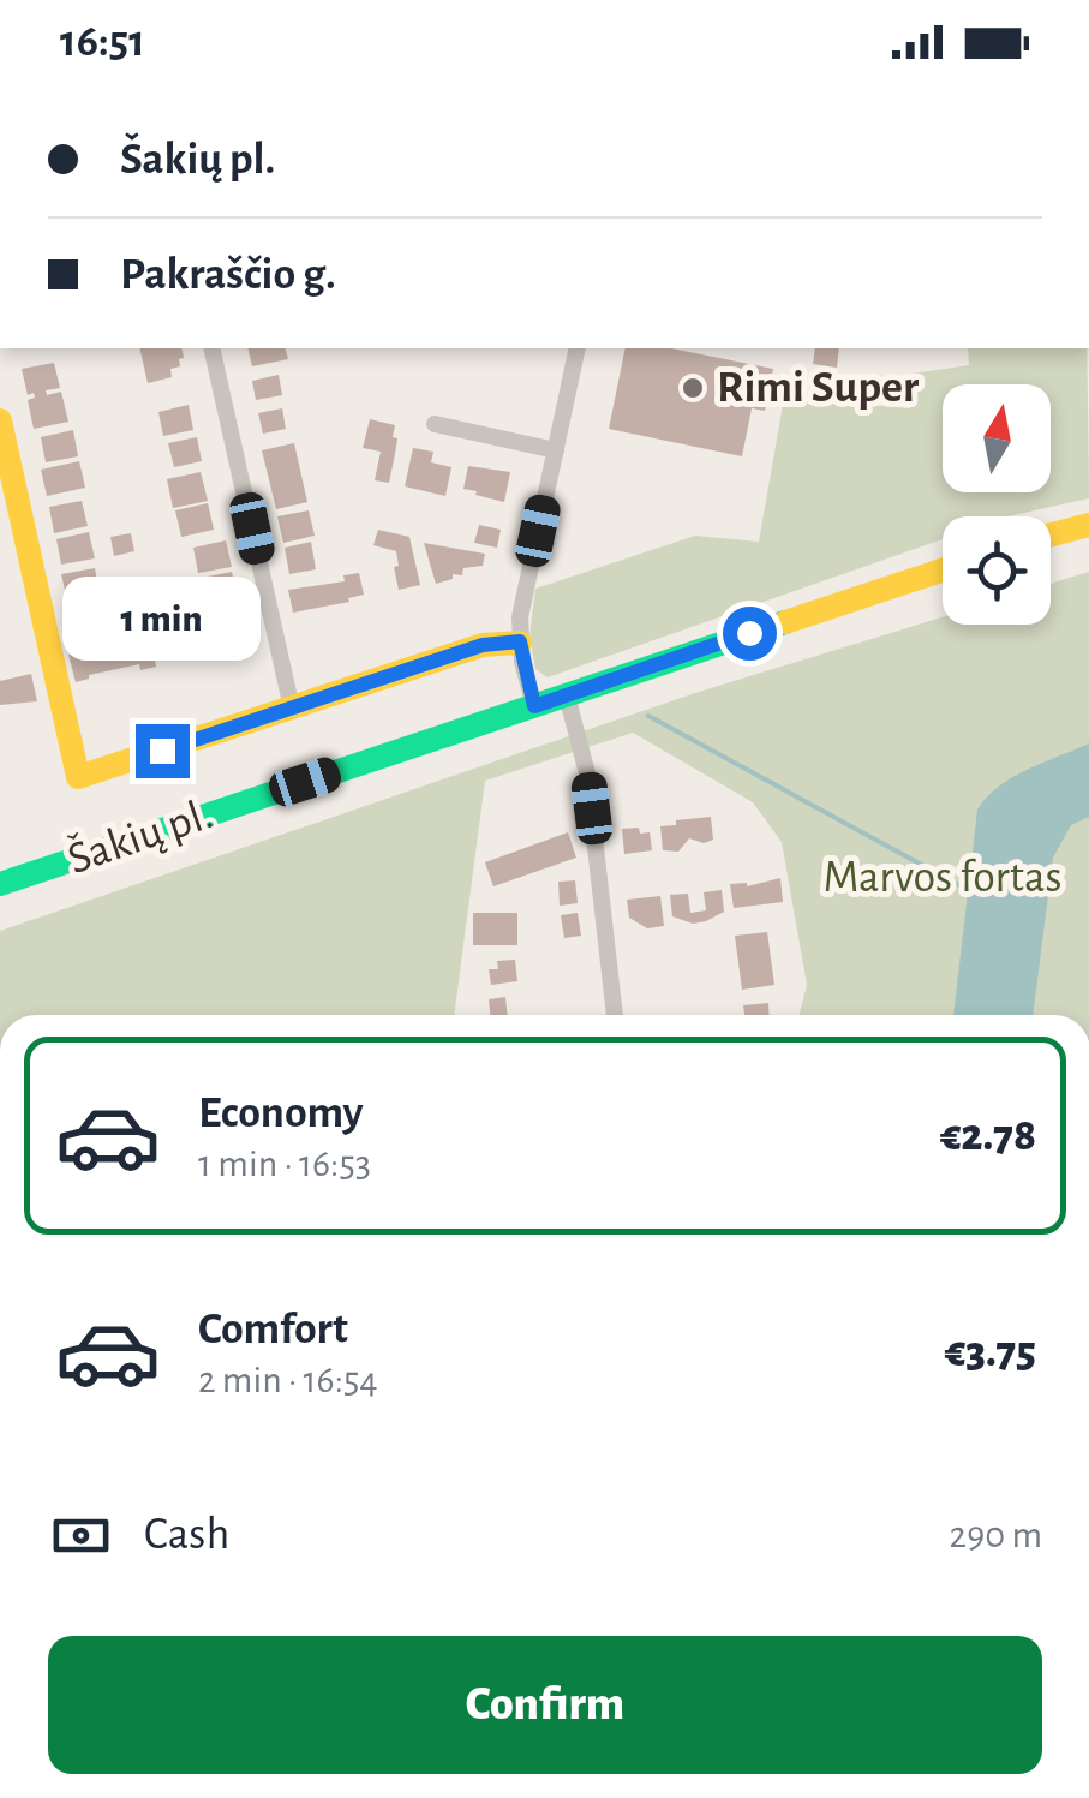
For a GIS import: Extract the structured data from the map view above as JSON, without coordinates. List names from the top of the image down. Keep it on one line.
{"streets":{"main road":["Šakių pl."]},"parks":["Marvos fortas"],"places":["Rimi Super"],"north":"top","page":{"status":"16:51","banner":["Šakių pl.","Pakraščio g."],"bubble":"1 min","list":[{"name":"Economy","note":"1 min · 16:53","value":"€2.78"},{"name":"Comfort","note":"2 min · 16:54","value":"€3.75"}],"pay":["Cash","290 m"],"buttons":"Confirm"}}
